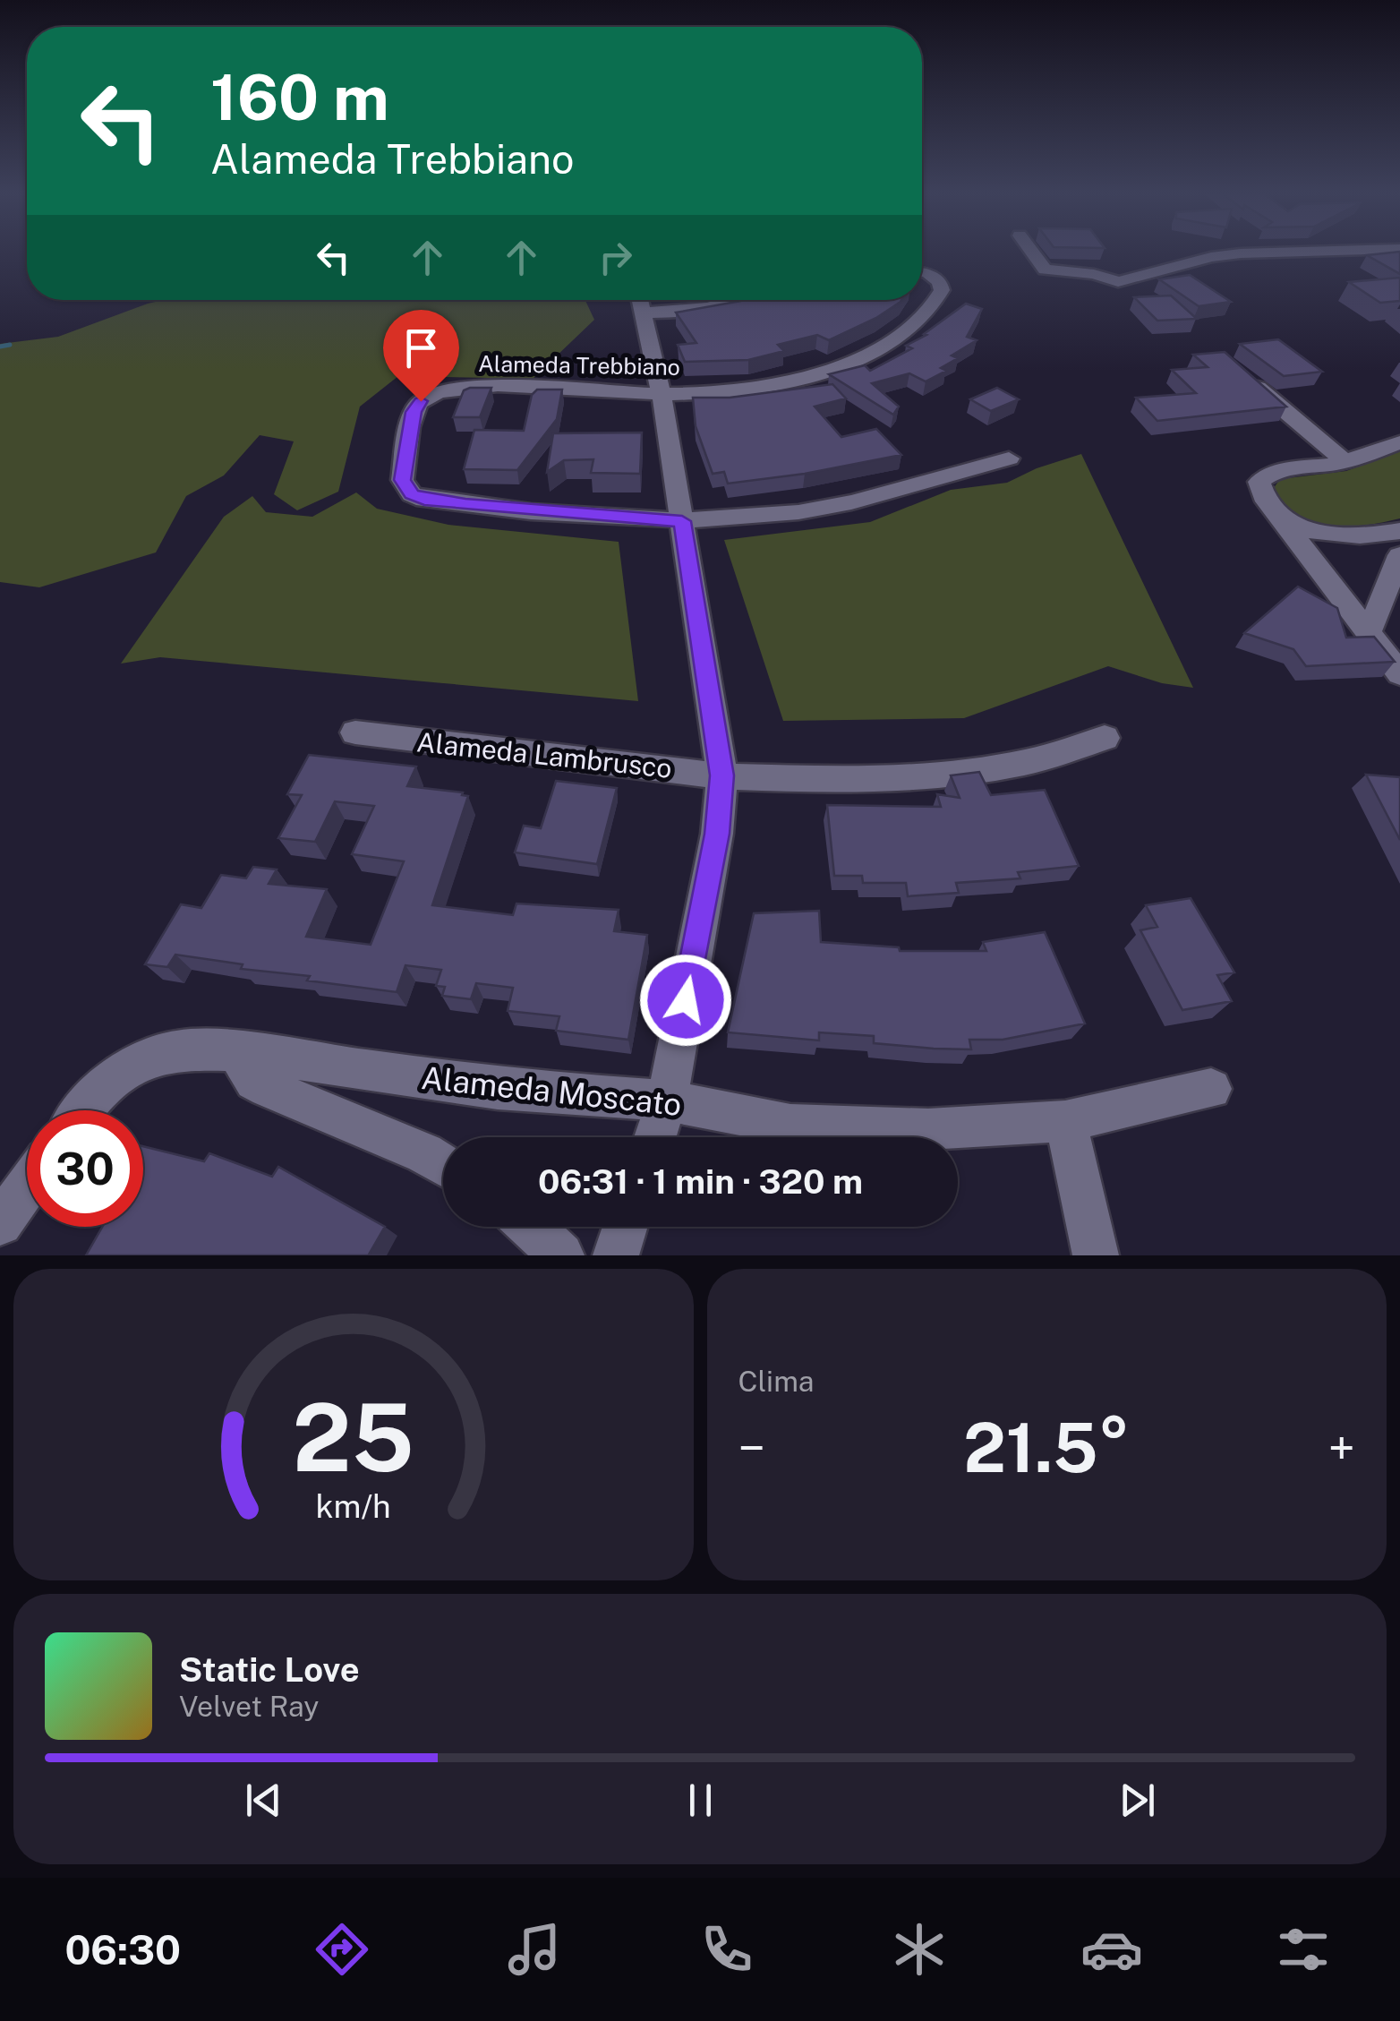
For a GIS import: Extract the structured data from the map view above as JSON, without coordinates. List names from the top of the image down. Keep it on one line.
{"streets":{"street":["Alameda Trebbiano","Alameda Lambrusco","Alameda Moscato"]},"page":{"turn":["160 m","Alameda Trebbiano"],"limit":"30","trip":"06:31 · 1 min · 320 m","tile":"Clima","heat":["−","21.5°","+"],"song":["Static Love","Velvet Ray"],"tabs":"06:30","gauge":["25","km/h"]}}
